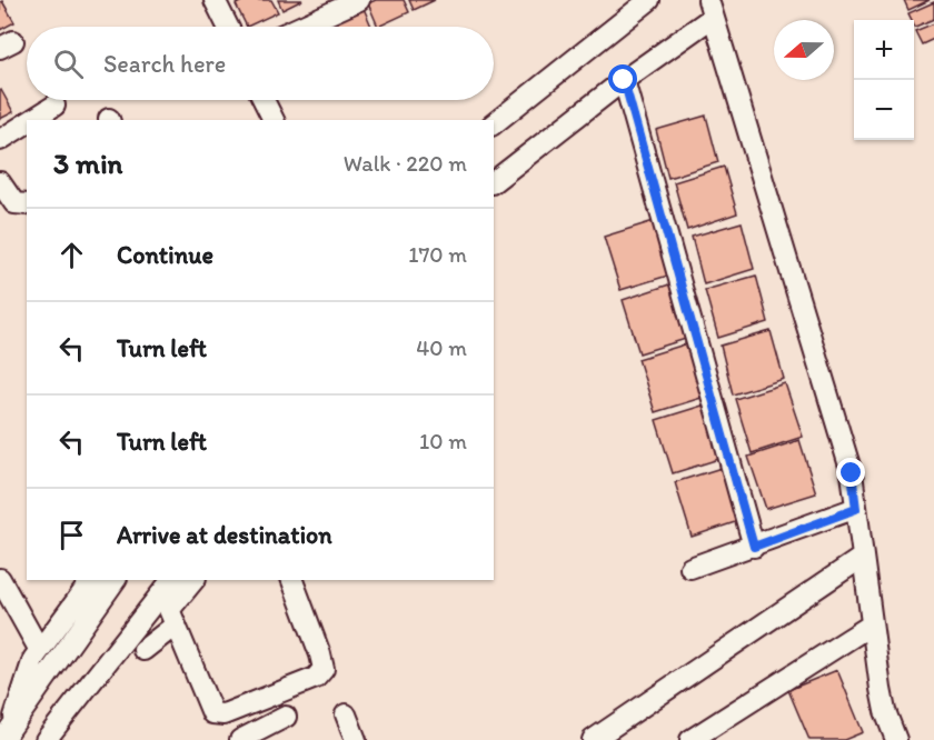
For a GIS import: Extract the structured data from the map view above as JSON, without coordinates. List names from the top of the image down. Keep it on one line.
{"north":"left","page":{"map_buttons":["+","−"],"search":"Search here","heading":["3 min","Walk · 220 m"],"list":[["Continue","170 m"],["Turn left","40 m"],["Turn left","10 m"],"Arrive at destination"]}}
